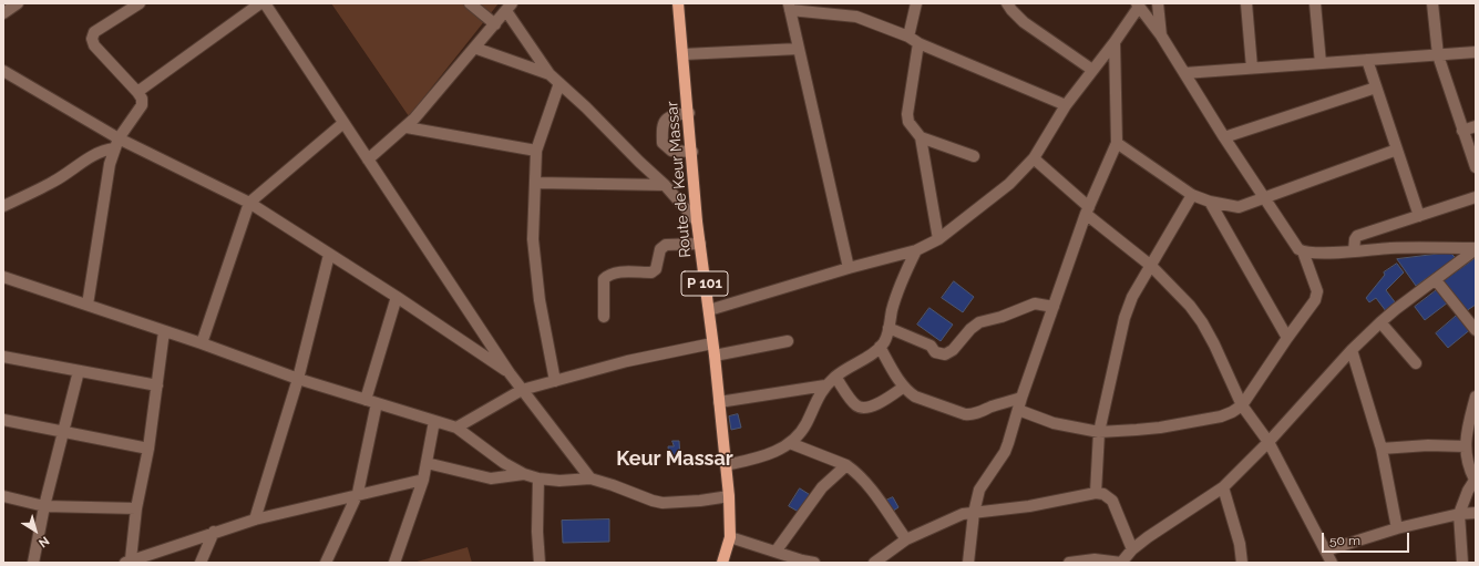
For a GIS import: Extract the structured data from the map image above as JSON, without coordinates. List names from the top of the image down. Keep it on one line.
{"streets":{"main road":["Route de Keur Massar","P 101"]},"districts":["Keur Massar"],"scale_bar":"50 m","north":"bottom right"}
